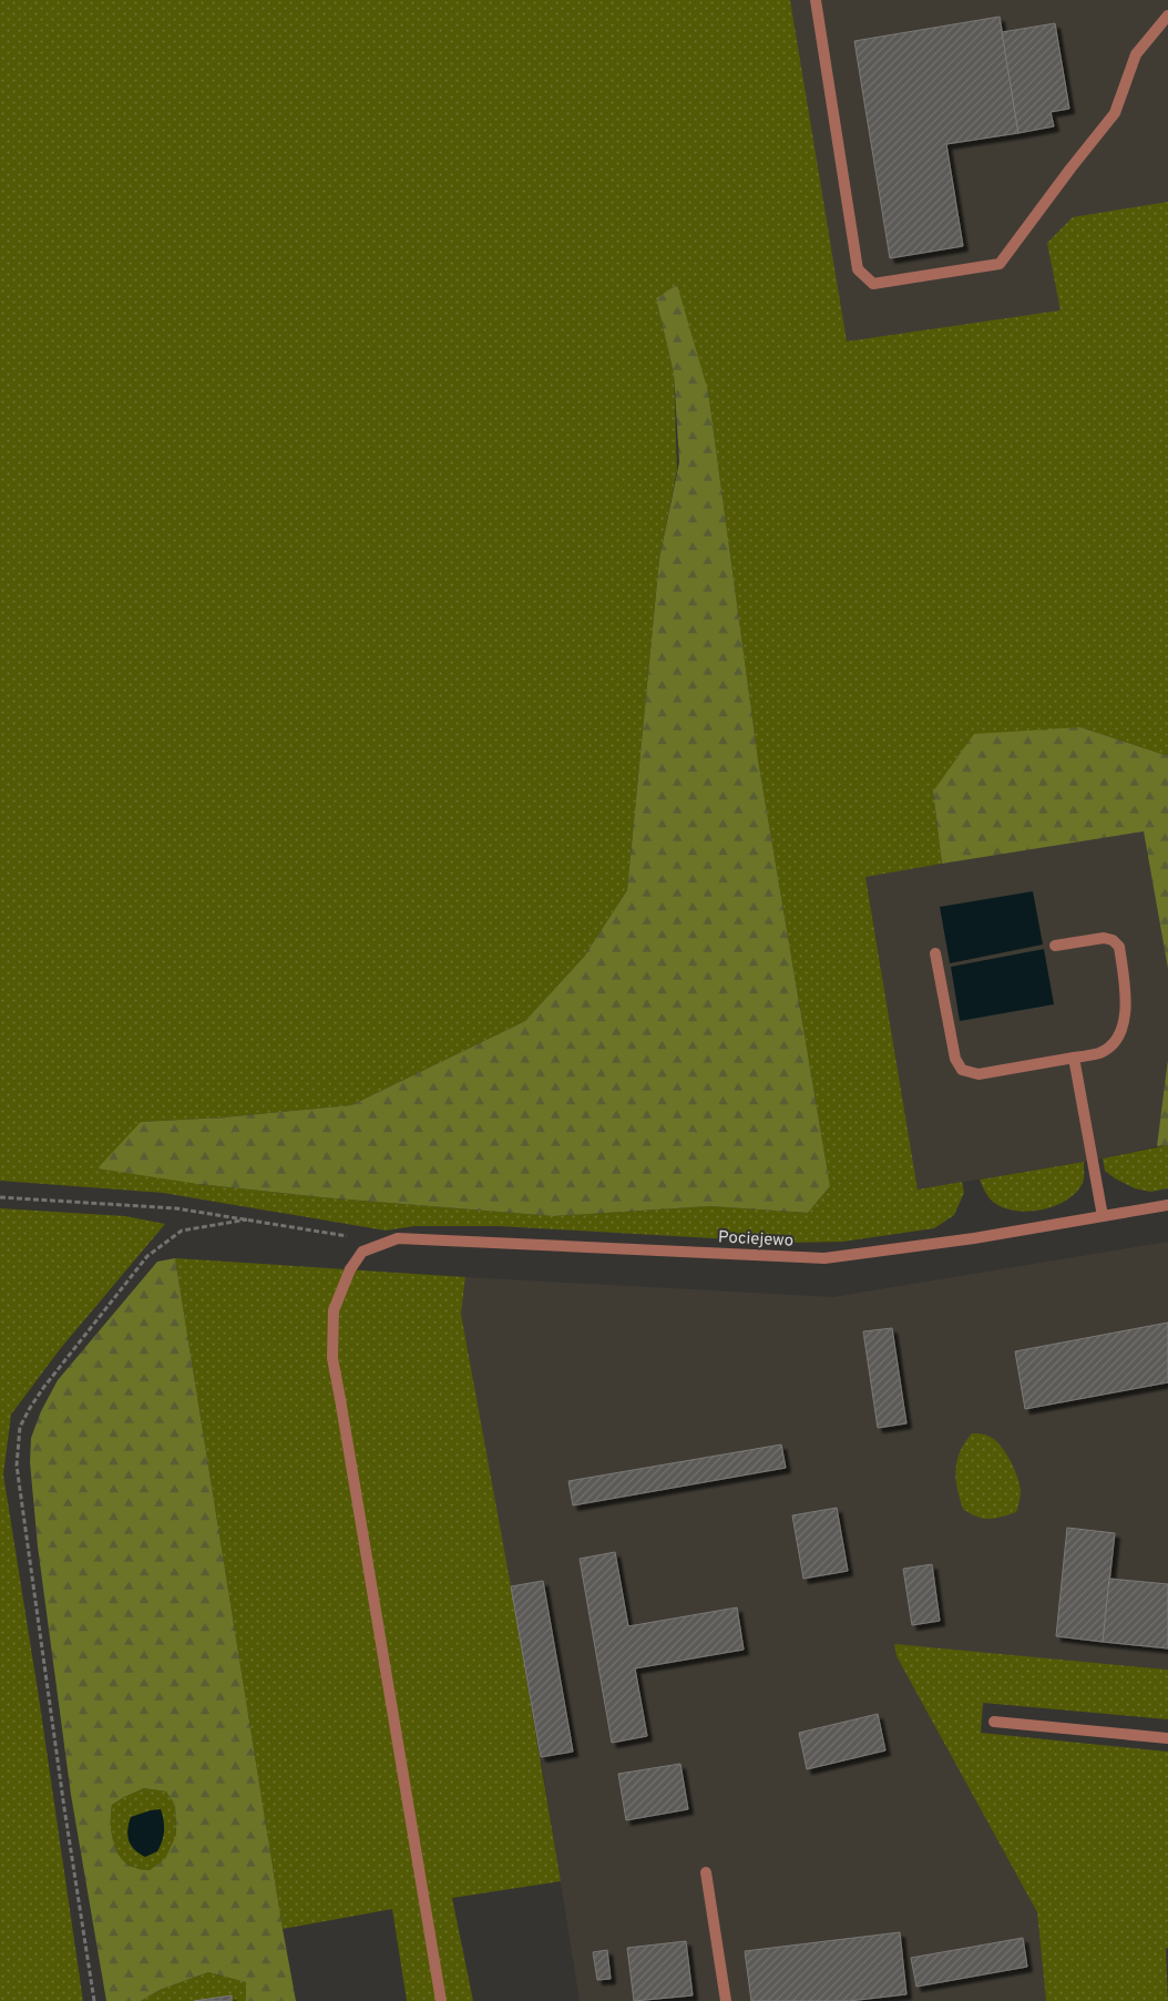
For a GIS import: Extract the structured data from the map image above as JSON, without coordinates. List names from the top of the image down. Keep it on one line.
{"streets":{"street":["Pociejewo"]}}
